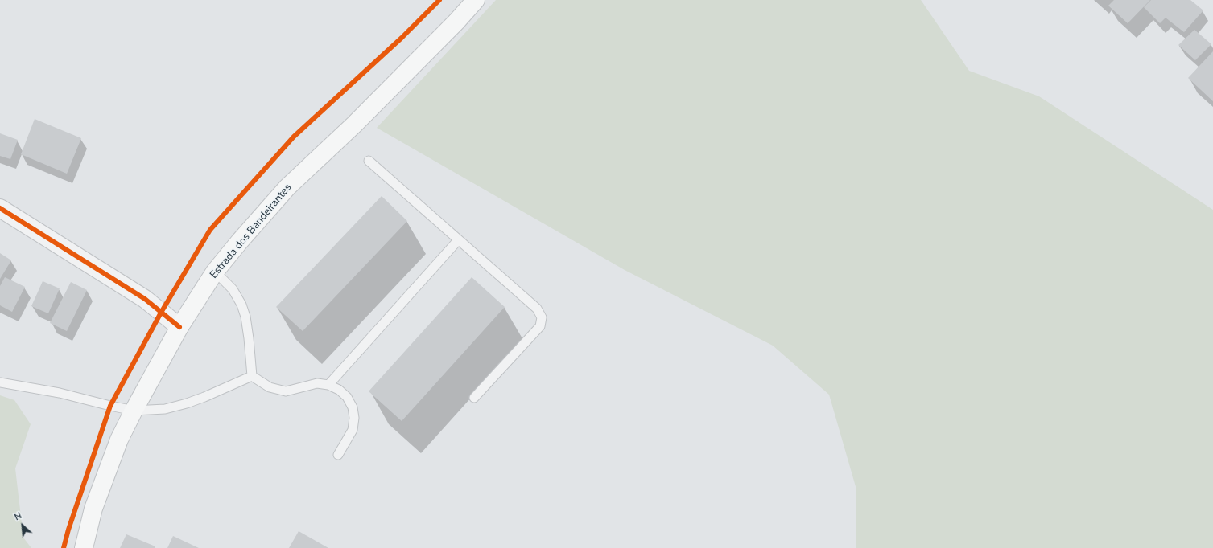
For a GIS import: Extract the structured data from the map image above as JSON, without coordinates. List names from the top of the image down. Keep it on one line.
{"streets":{"main road":["Estrada dos Bandeirantes"]},"north":"top left"}
